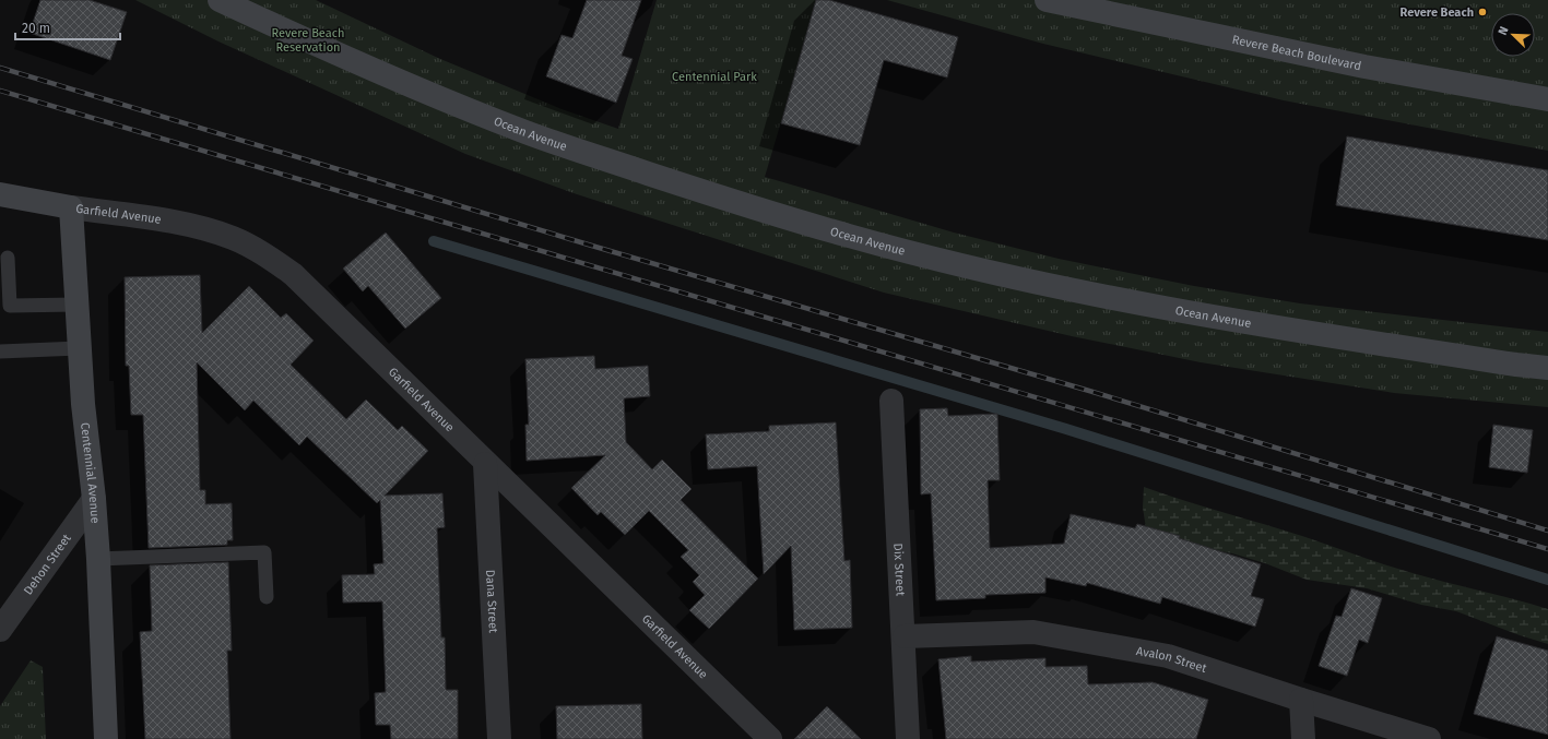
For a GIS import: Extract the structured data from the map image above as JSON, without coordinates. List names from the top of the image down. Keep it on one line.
{"streets":{"main road":["Revere Beach Boulevard","Ocean Avenue","Garfield Avenue","Centennial Avenue"],"street":["Dehon Street","Dix Street","Dana Street","Avalon Street"]},"crossings":[["Garfield Avenue","Centennial Avenue"],["Garfield Avenue","Dana Street"],["Centennial Avenue","Dehon Street"],["Dix Street","Avalon Street"]],"parks":["Revere Beach Reservation","Centennial Park"],"places":["Revere Beach"],"scale_bar":"20 m","north":"top left"}
